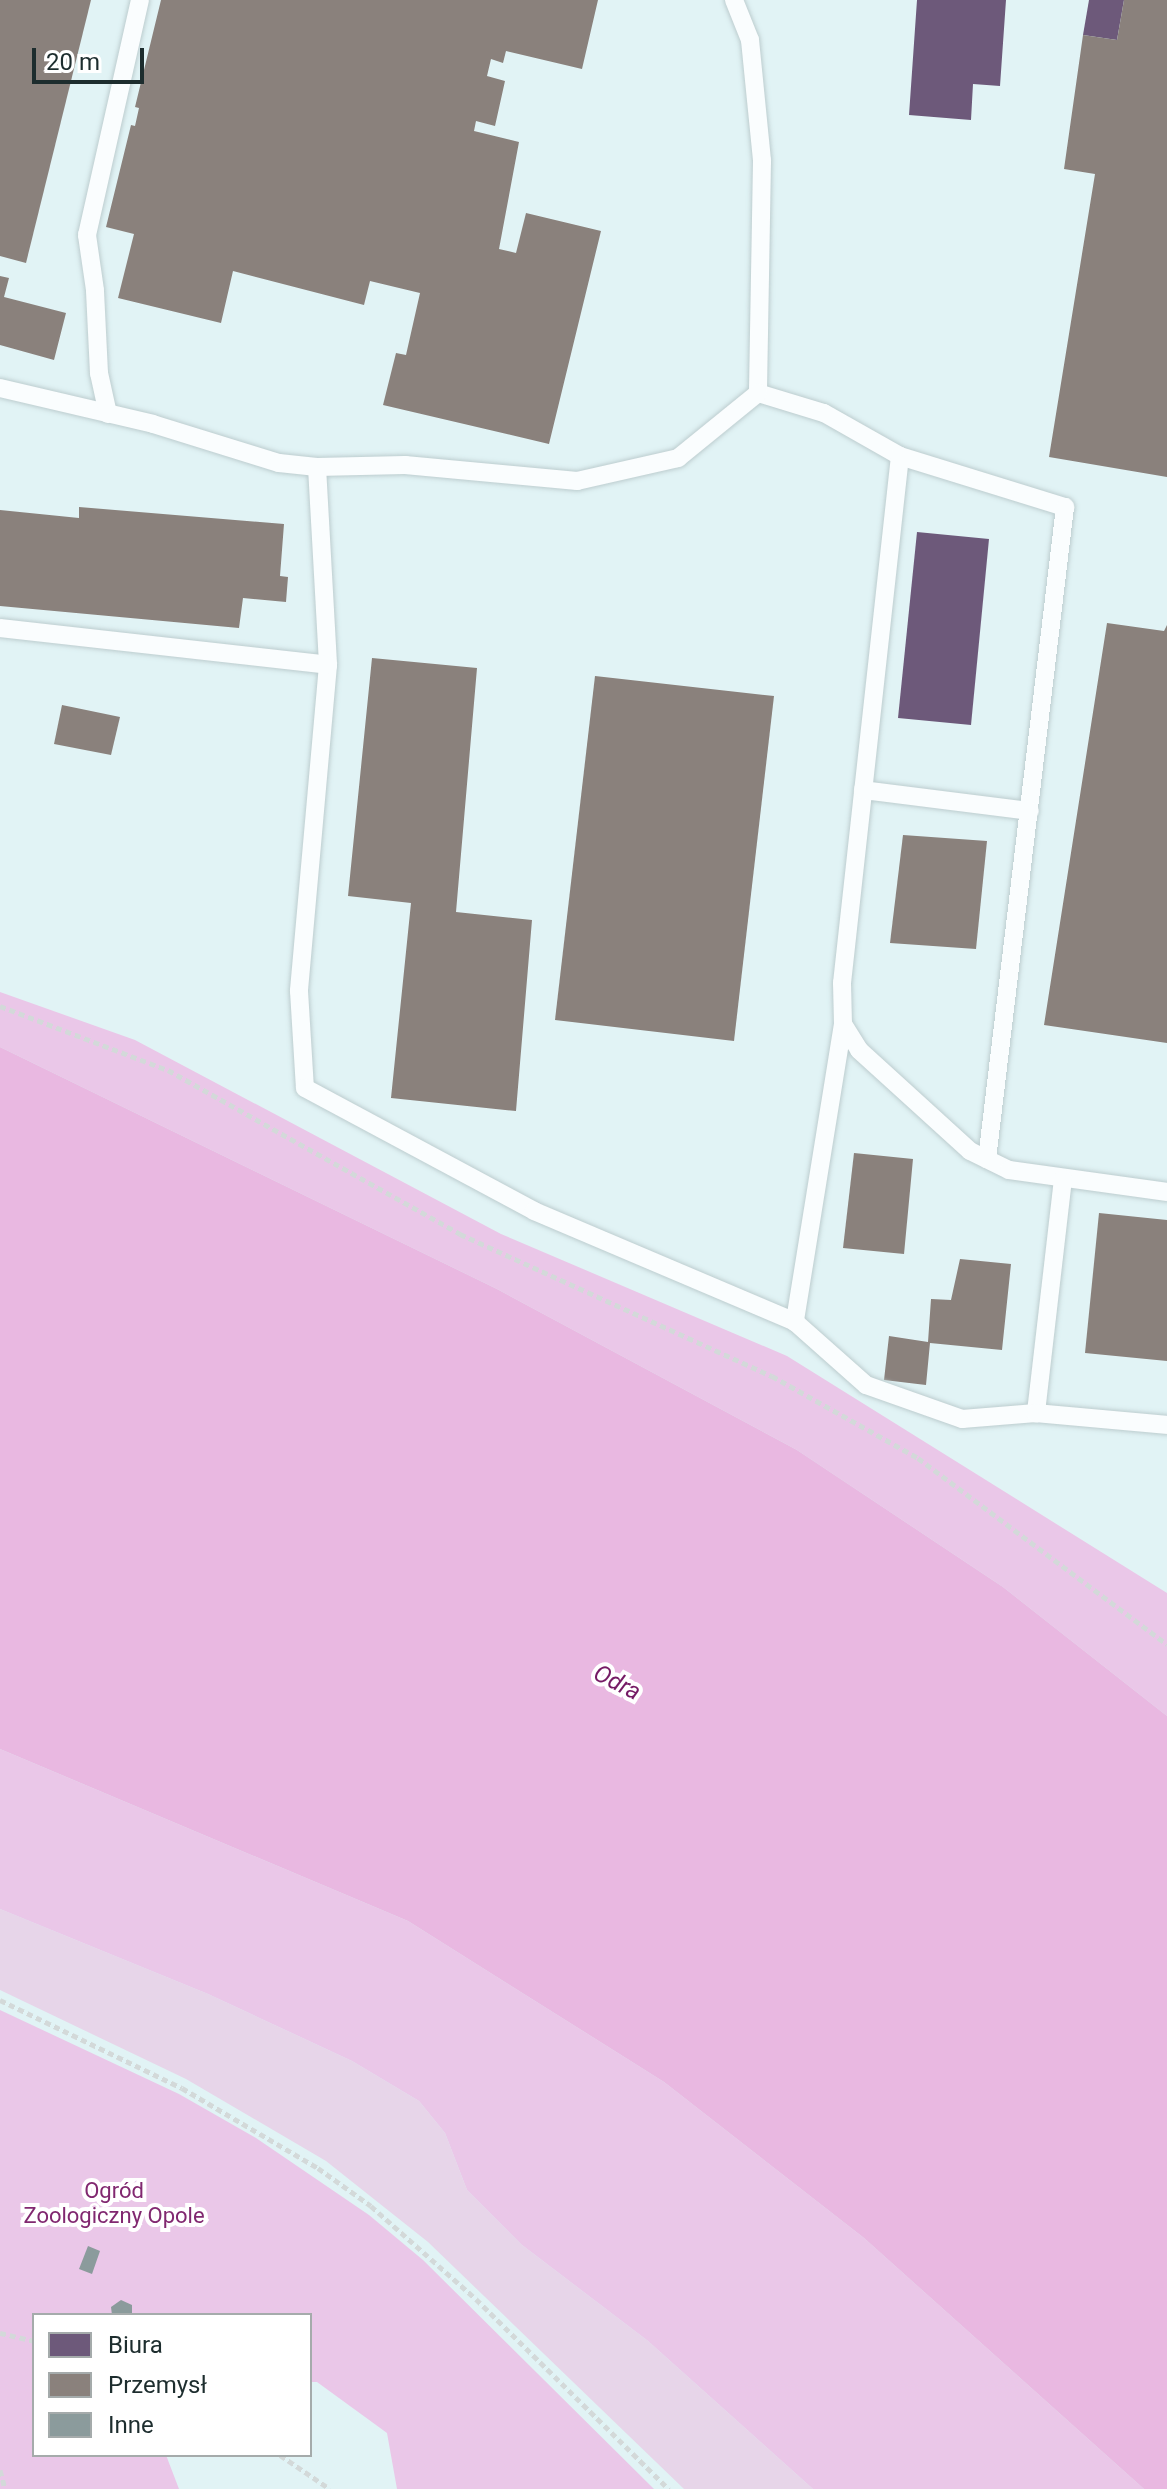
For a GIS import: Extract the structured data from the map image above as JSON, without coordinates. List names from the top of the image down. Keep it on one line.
{"water":["Odra"],"parks":["Ogród Zoologiczny Opole"],"legend":["Biura","Przemysł","Inne"],"scale_bar":"20 m"}
